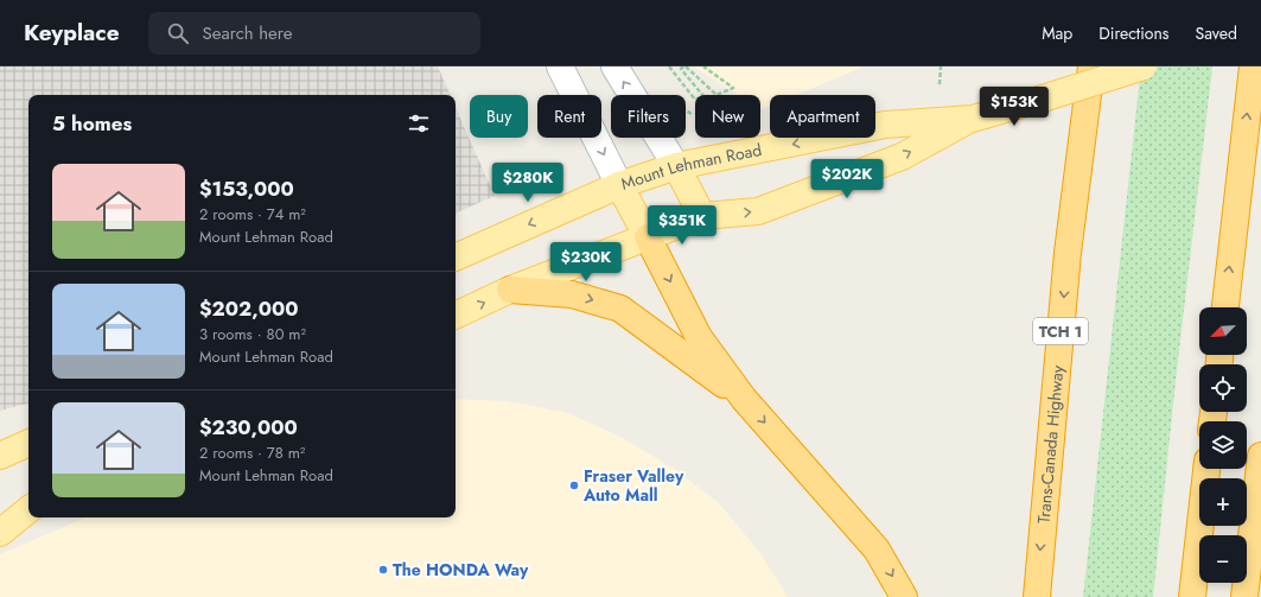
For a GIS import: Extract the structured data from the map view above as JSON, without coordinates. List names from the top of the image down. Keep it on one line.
{"streets":{"highway":["TCH 1","Trans-Canada Highway"],"main road":["Mount Lehman Road"]},"places":["Fraser Valley Auto Mall","The HONDA Way"],"north":"bottom left","page":{"header":"Keyplace","search":"Search here","nav":["Map","Directions","Saved"],"price":["$153K","$202K","$280K","$351K","$230K"],"chip":["Buy","Rent","Filters","New","Apartment"],"heading":"5 homes","list":[{"name":"$153,000","note":"2 rooms · 74 m² · Mount Lehman Road"},{"name":"$202,000","note":"3 rooms · 80 m² · Mount Lehman Road"},{"name":"$230,000","note":"2 rooms · 78 m² · Mount Lehman Road"}],"map_buttons":["+","−"]}}
